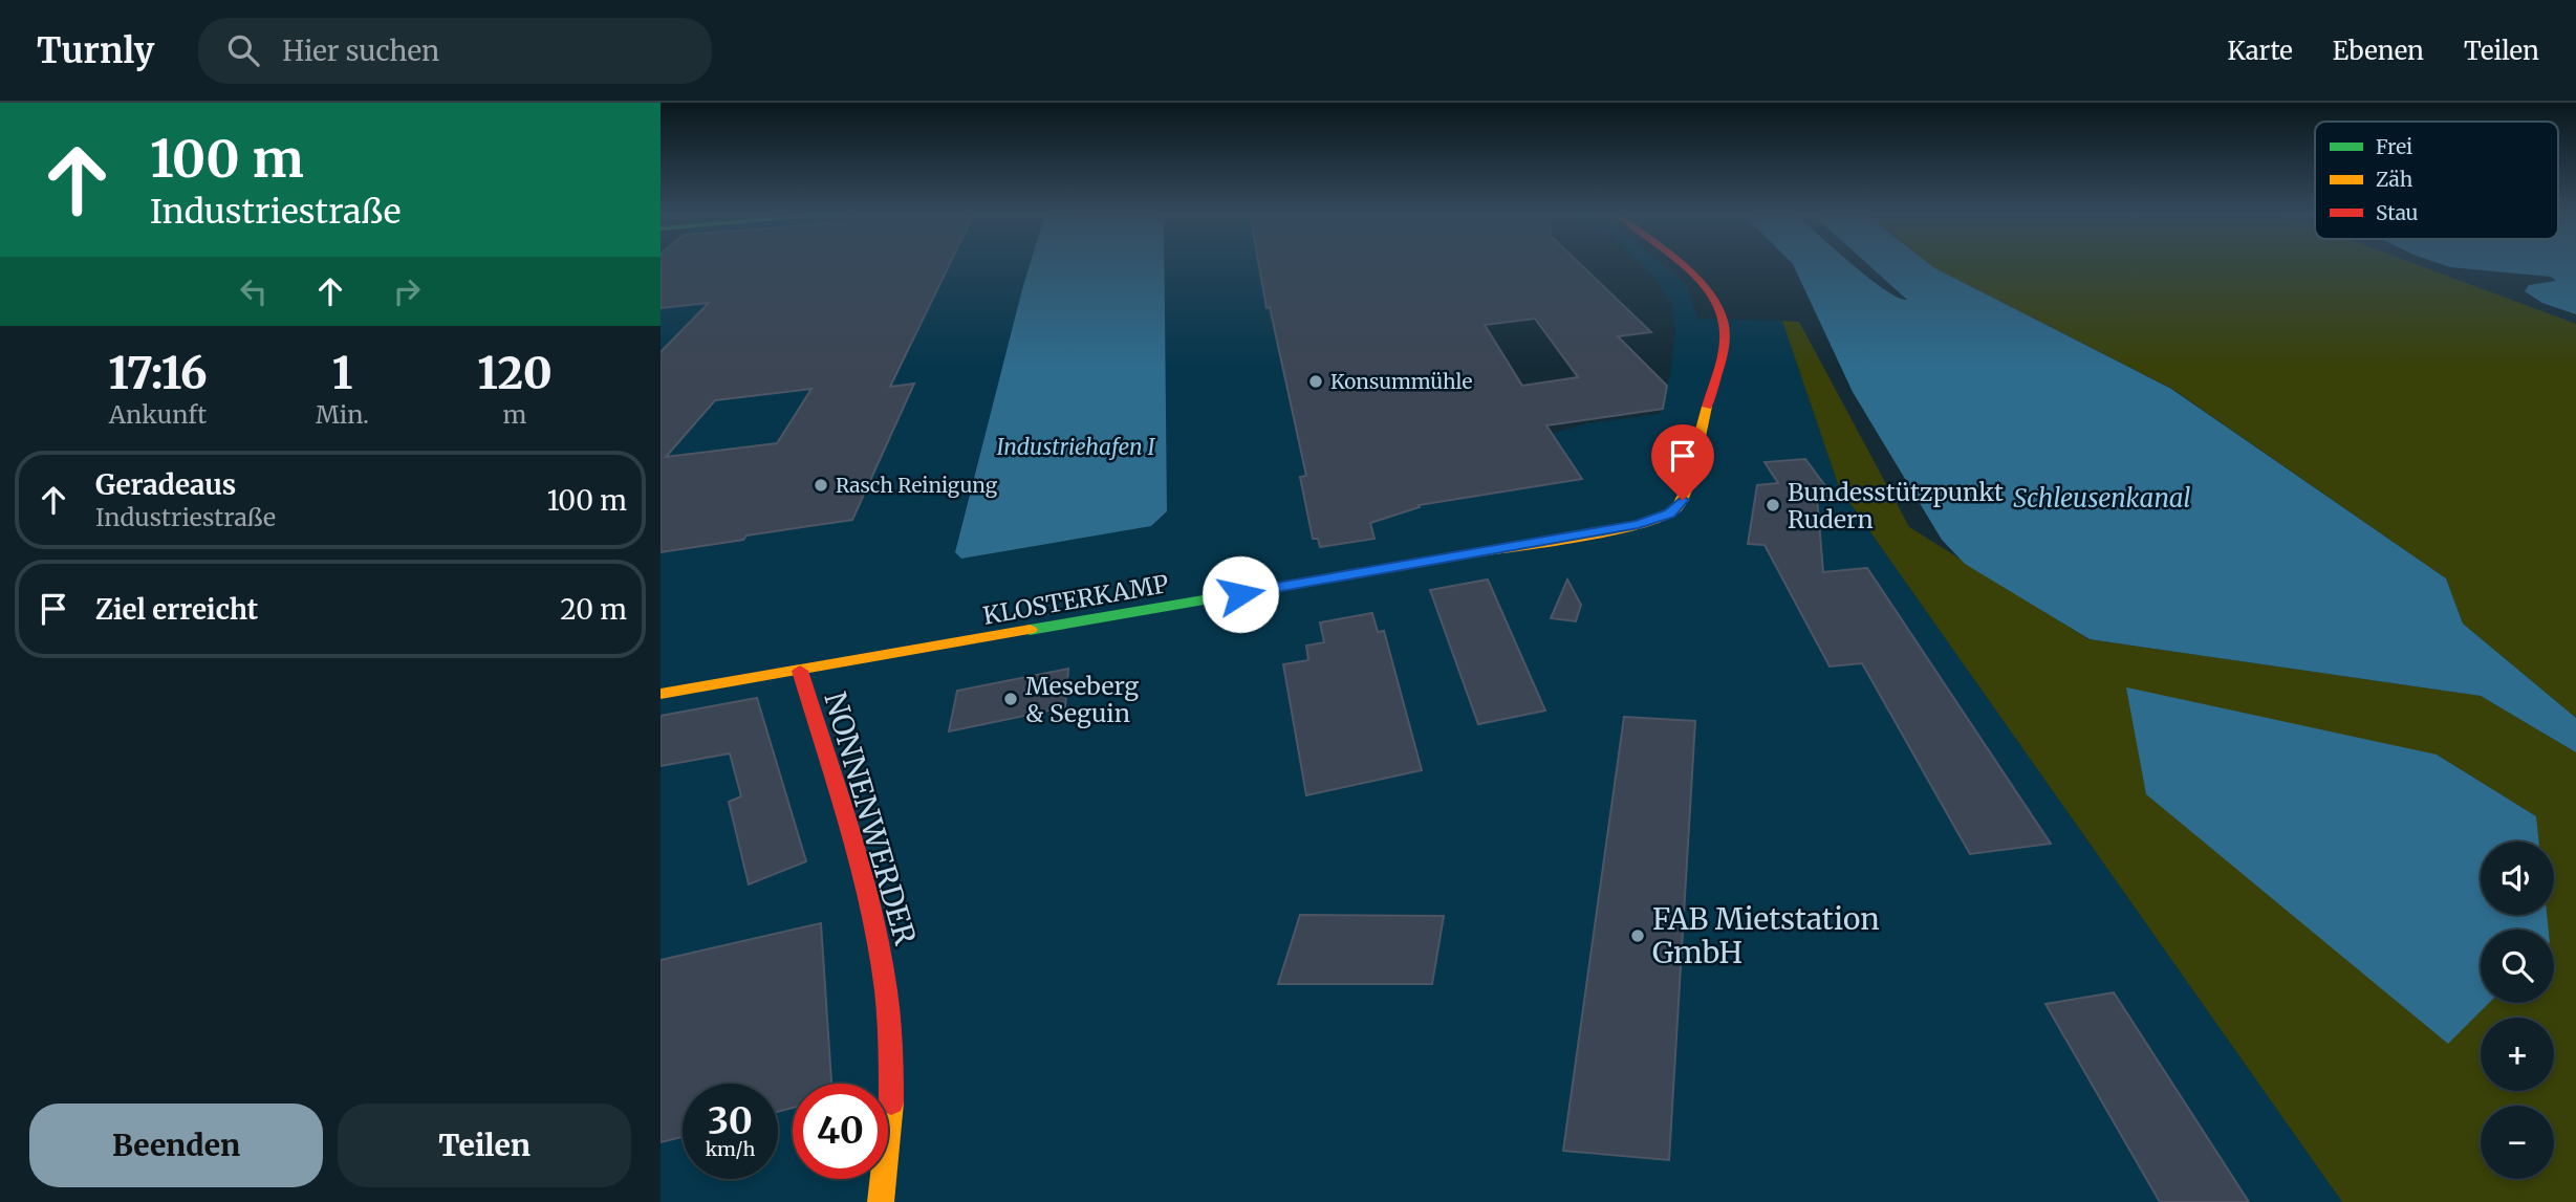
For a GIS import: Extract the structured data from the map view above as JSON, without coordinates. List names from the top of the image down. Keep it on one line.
{"streets":{"street":["KLOSTERKAMP","NONNENWERDER"]},"crossings":[["KLOSTERKAMP","NONNENWERDER"]],"water":["Industriehafen I","Schleusenkanal"],"places":["Konsummühle","Rasch Reinigung","Bundesstützpunkt Rudern","Meseberg & Seguin","FAB Mietstation GmbH"],"legend":["Frei","Zäh","Stau"],"page":{"header":"Turnly","search":"Hier suchen","nav":["Karte","Ebenen","Teilen"],"turn":["100 m","Industriestraße"],"eta":["17:16","Ankunft","1","Min.","120","m"],"list":[{"name":"Geradeaus","note":"Industriestraße","value":"100 m"},{"name":"Ziel erreicht","value":"20 m"}],"map_buttons":["+","−"],"speed":"30 km/h","limit":"40","buttons":["Beenden","Teilen"]}}
